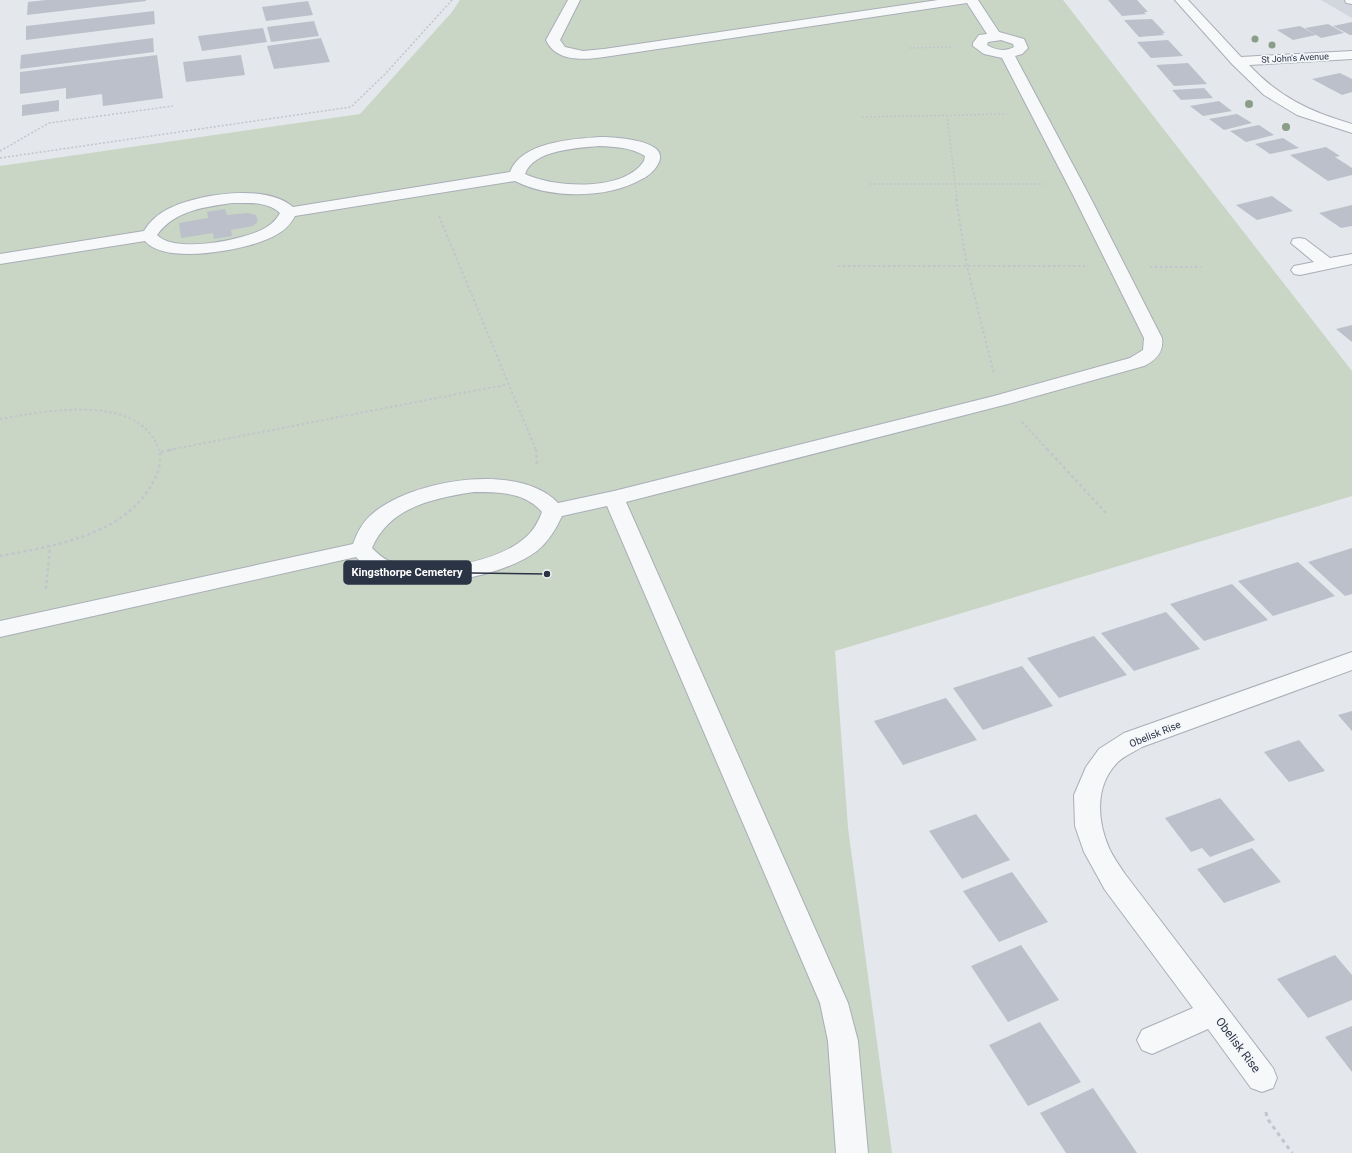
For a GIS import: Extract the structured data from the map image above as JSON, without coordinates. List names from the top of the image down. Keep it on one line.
{"streets":{"street":["St John's Avenue","Obelisk Rise"]},"places":["Kingsthorpe Cemetery"]}
